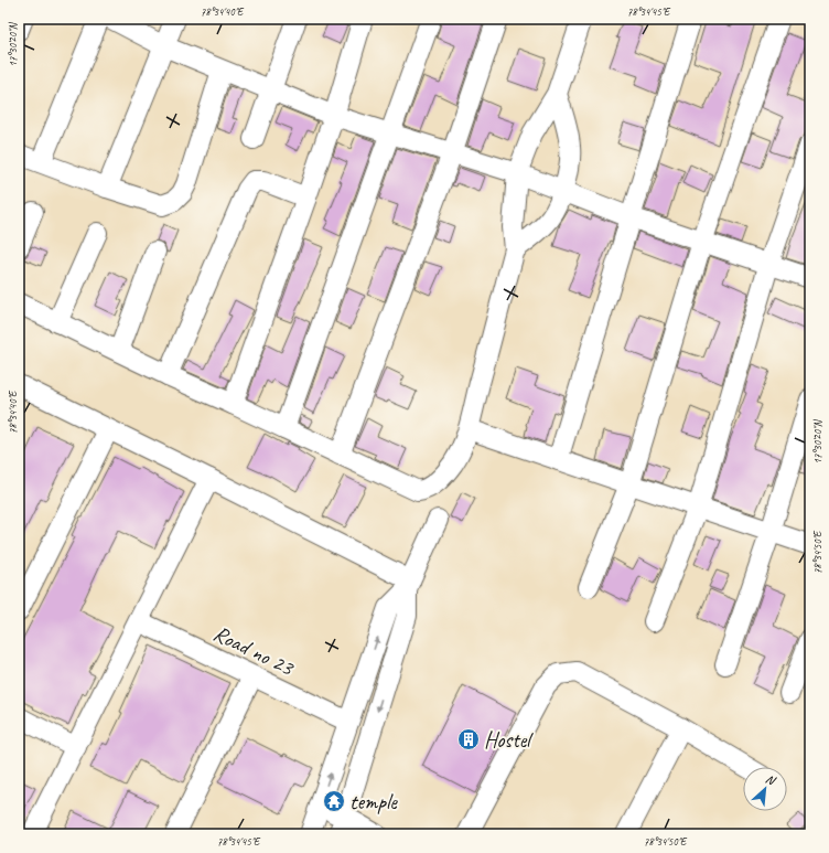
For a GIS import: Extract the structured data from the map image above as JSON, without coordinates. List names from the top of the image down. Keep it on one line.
{"streets":{"street":["Road no 23"]},"places":{"building":["Hostel"],"temple":["temple"]},"north":"top right","coordinates":["78°34'40\"E","78°34'45\"E","17°30'20\"N","78°34'50\"E"]}
